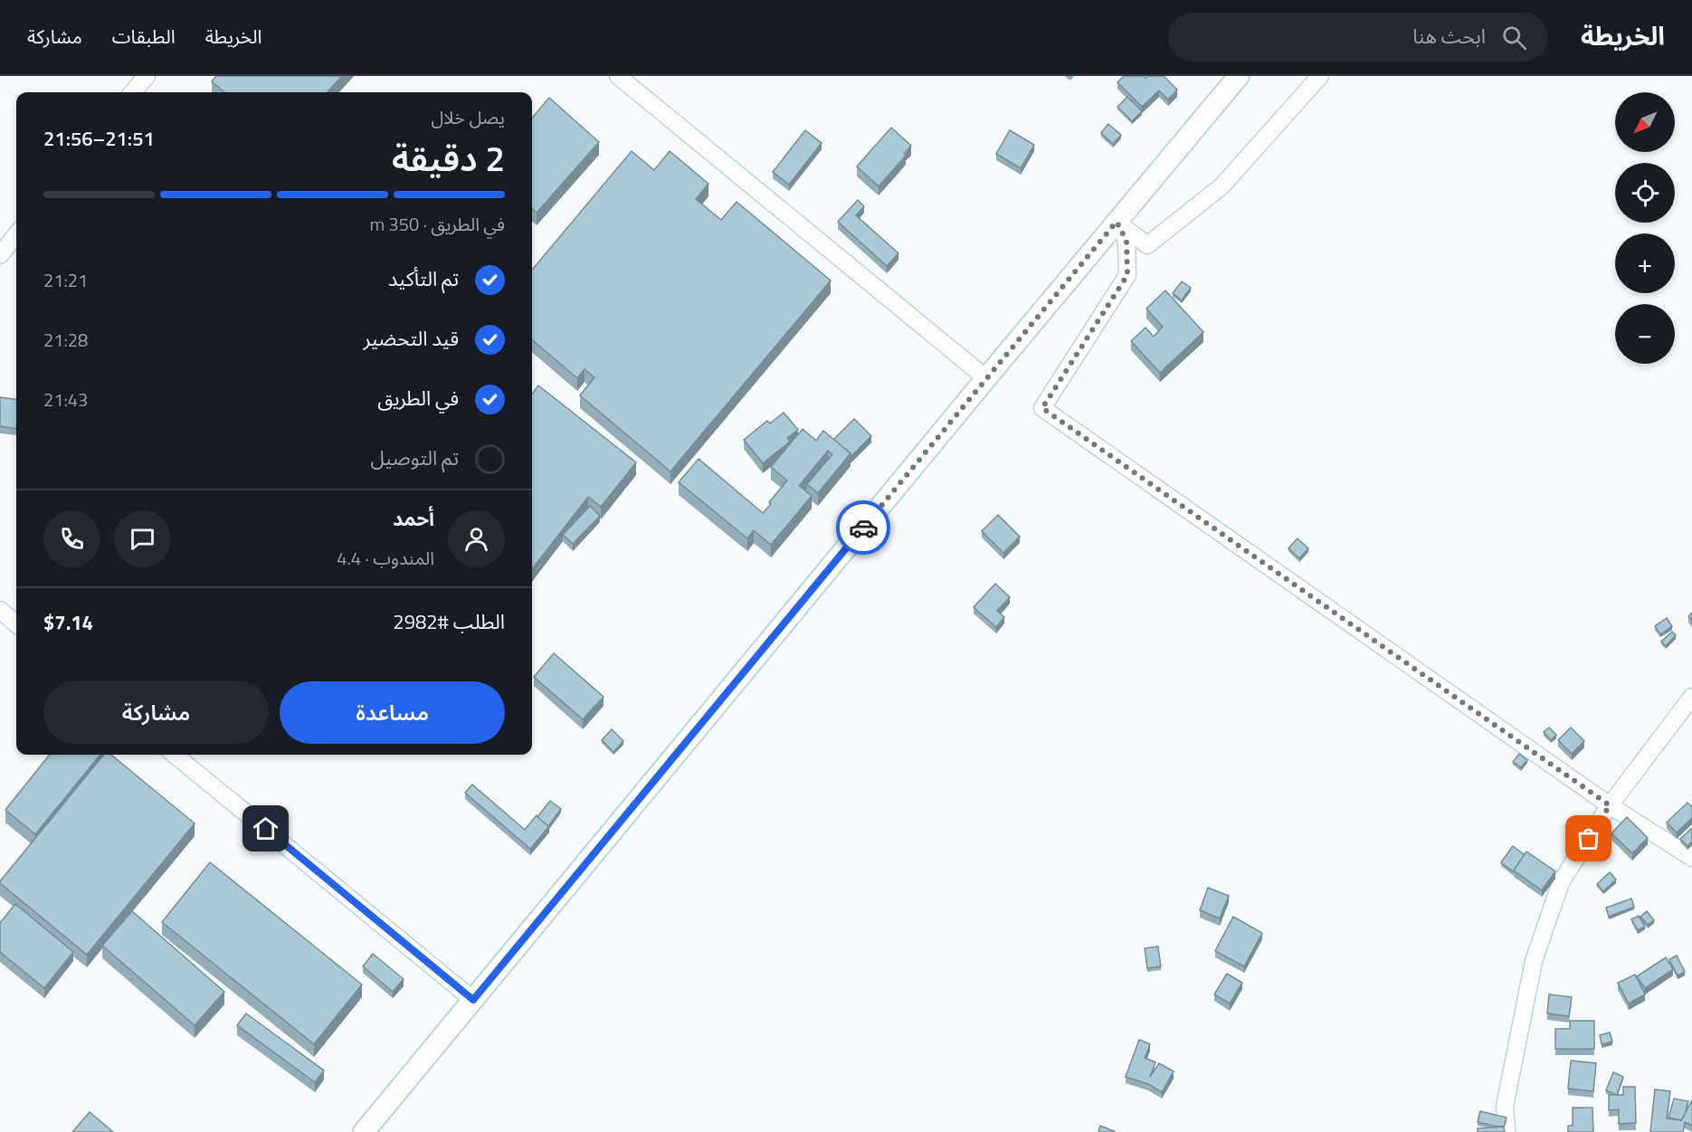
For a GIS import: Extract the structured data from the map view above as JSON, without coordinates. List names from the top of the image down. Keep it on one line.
{"north":"bottom left","page":{"header":"الخريطة","search":"ابحث هنا","nav":["الخريطة","الطبقات","مشاركة"],"map_buttons":["+","−"],"heading":["2 دقيقة","يصل خلال","21:51–21:56"],"panel":["أحمد","المندوب · 4.4","الطلب #2982","$7.14"],"bar":"في الطريق · 350 m","list":[["تم التأكيد","21:21"],["قيد التحضير","21:28"],["في الطريق","21:43"],"تم التوصيل"],"buttons":["مساعدة","مشاركة"]}}
